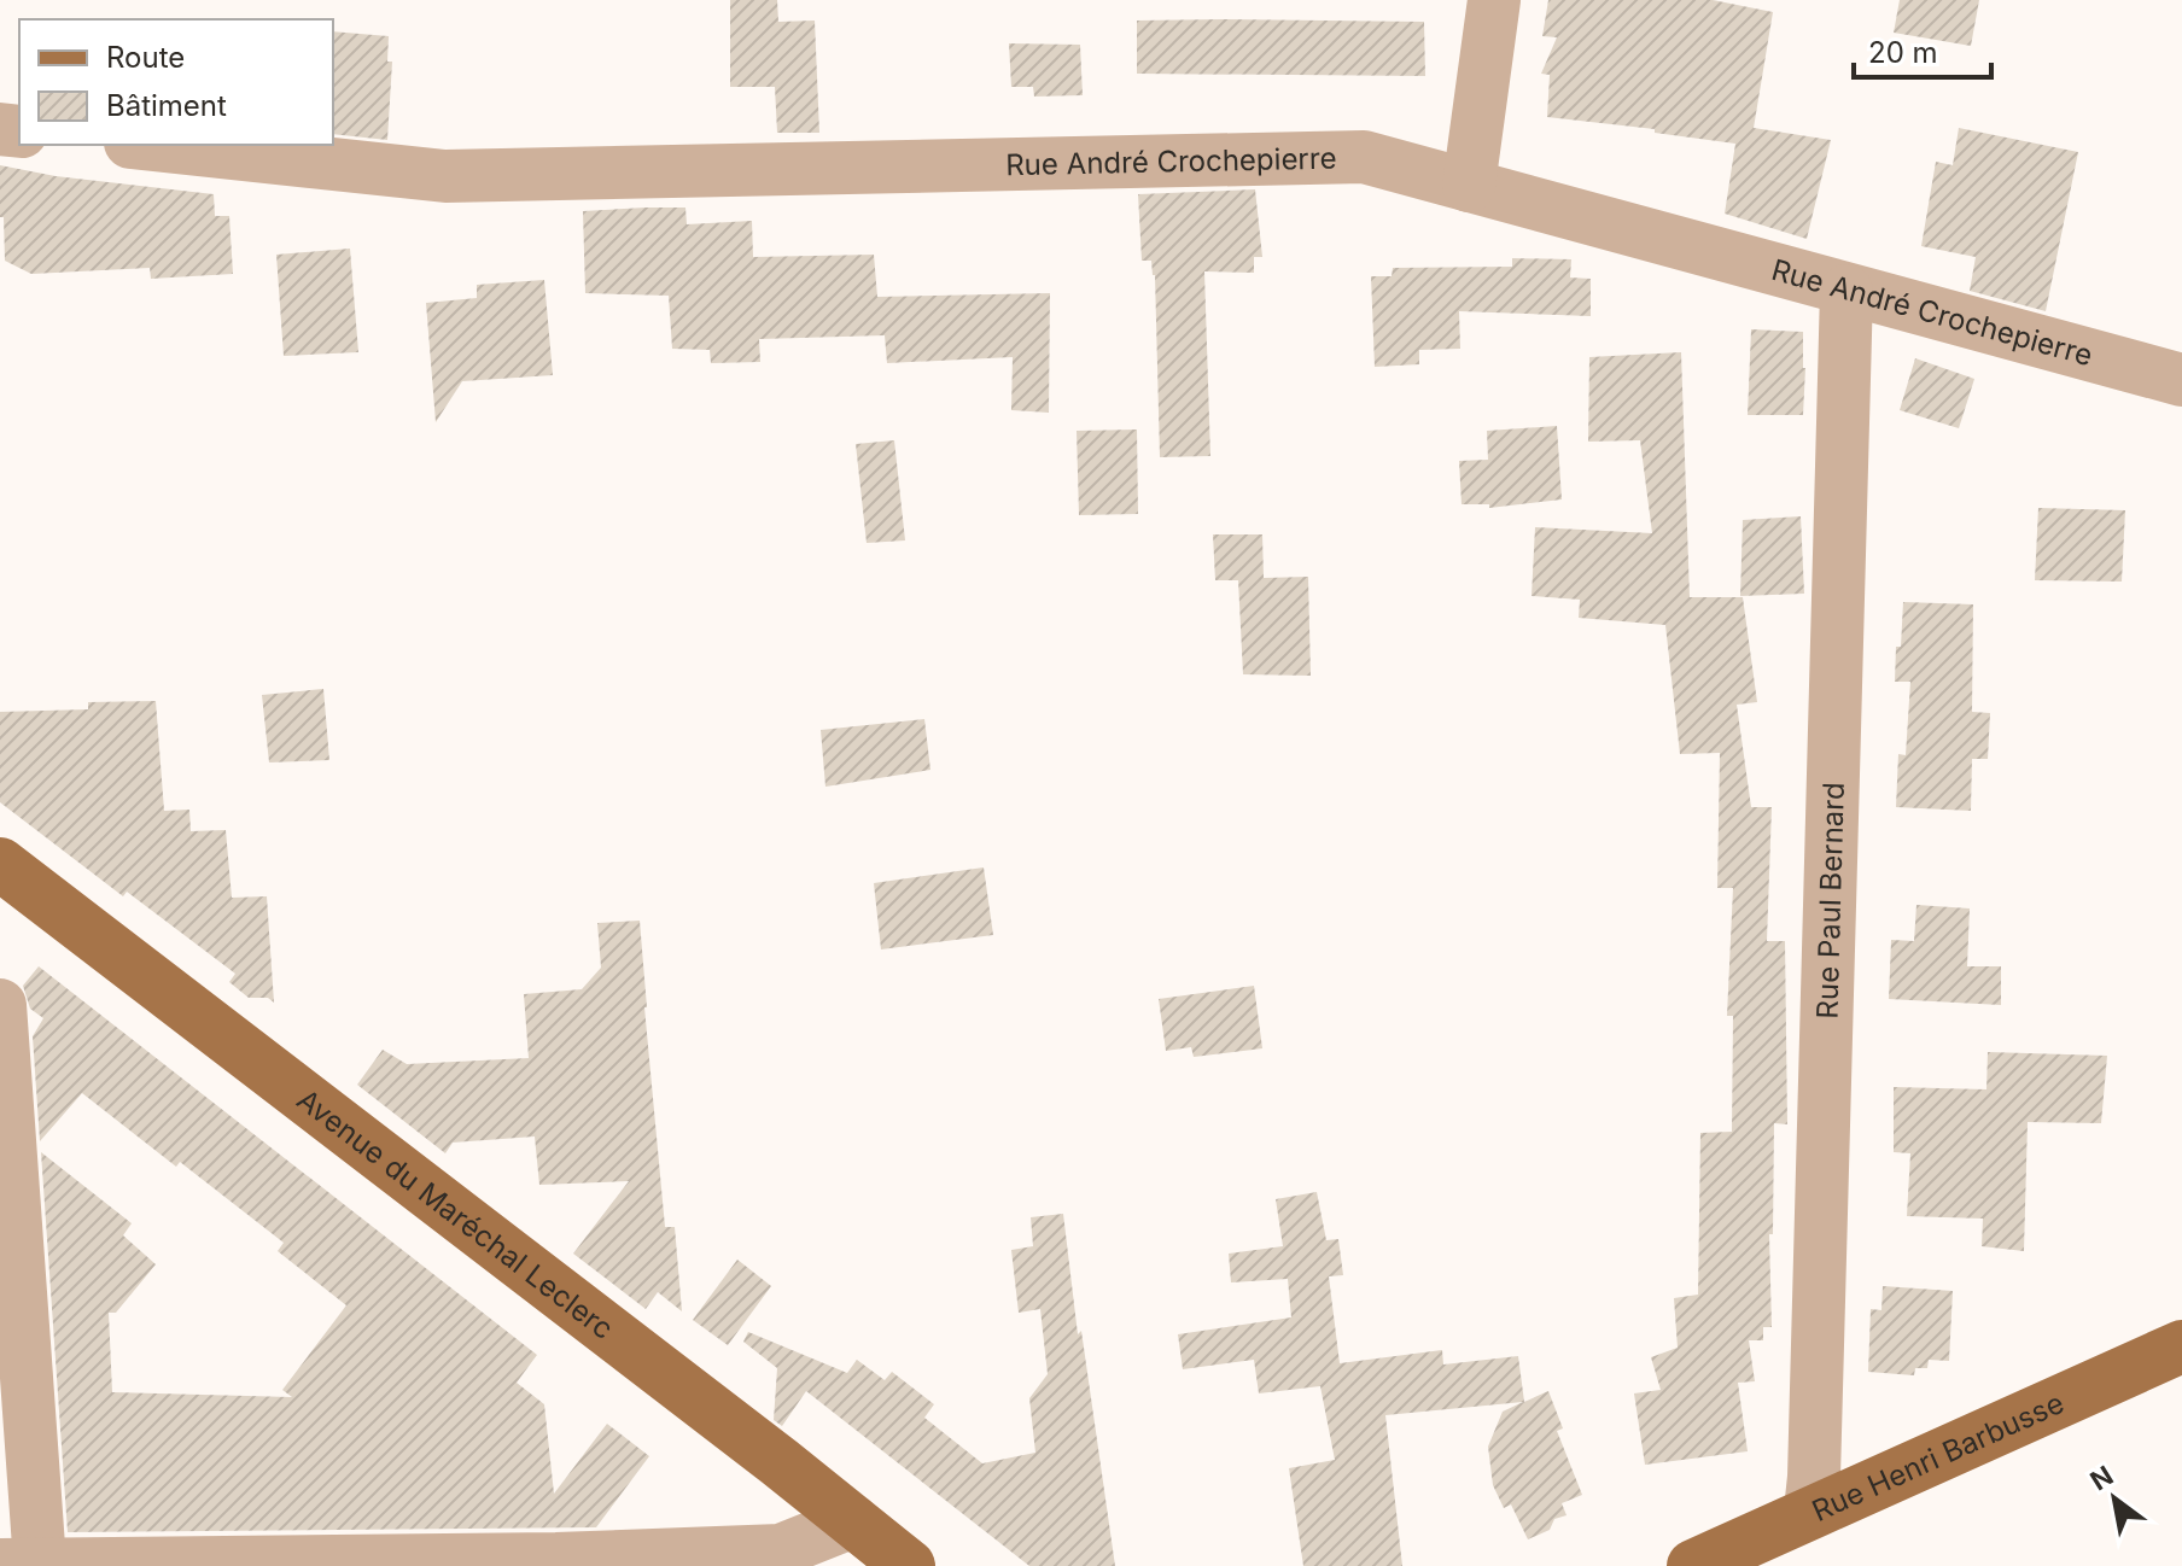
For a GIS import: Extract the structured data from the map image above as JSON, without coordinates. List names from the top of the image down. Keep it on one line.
{"streets":{"main road":["Avenue du Maréchal Leclerc","Rue Henri Barbusse"],"street":["Rue André Crochepierre","Rue Paul Bernard"]},"crossings":[["Rue André Crochepierre","Rue Paul Bernard"],["Rue Paul Bernard","Rue Henri Barbusse"]],"legend":["Route","Bâtiment"],"scale_bar":"20 m","north":"top left"}
